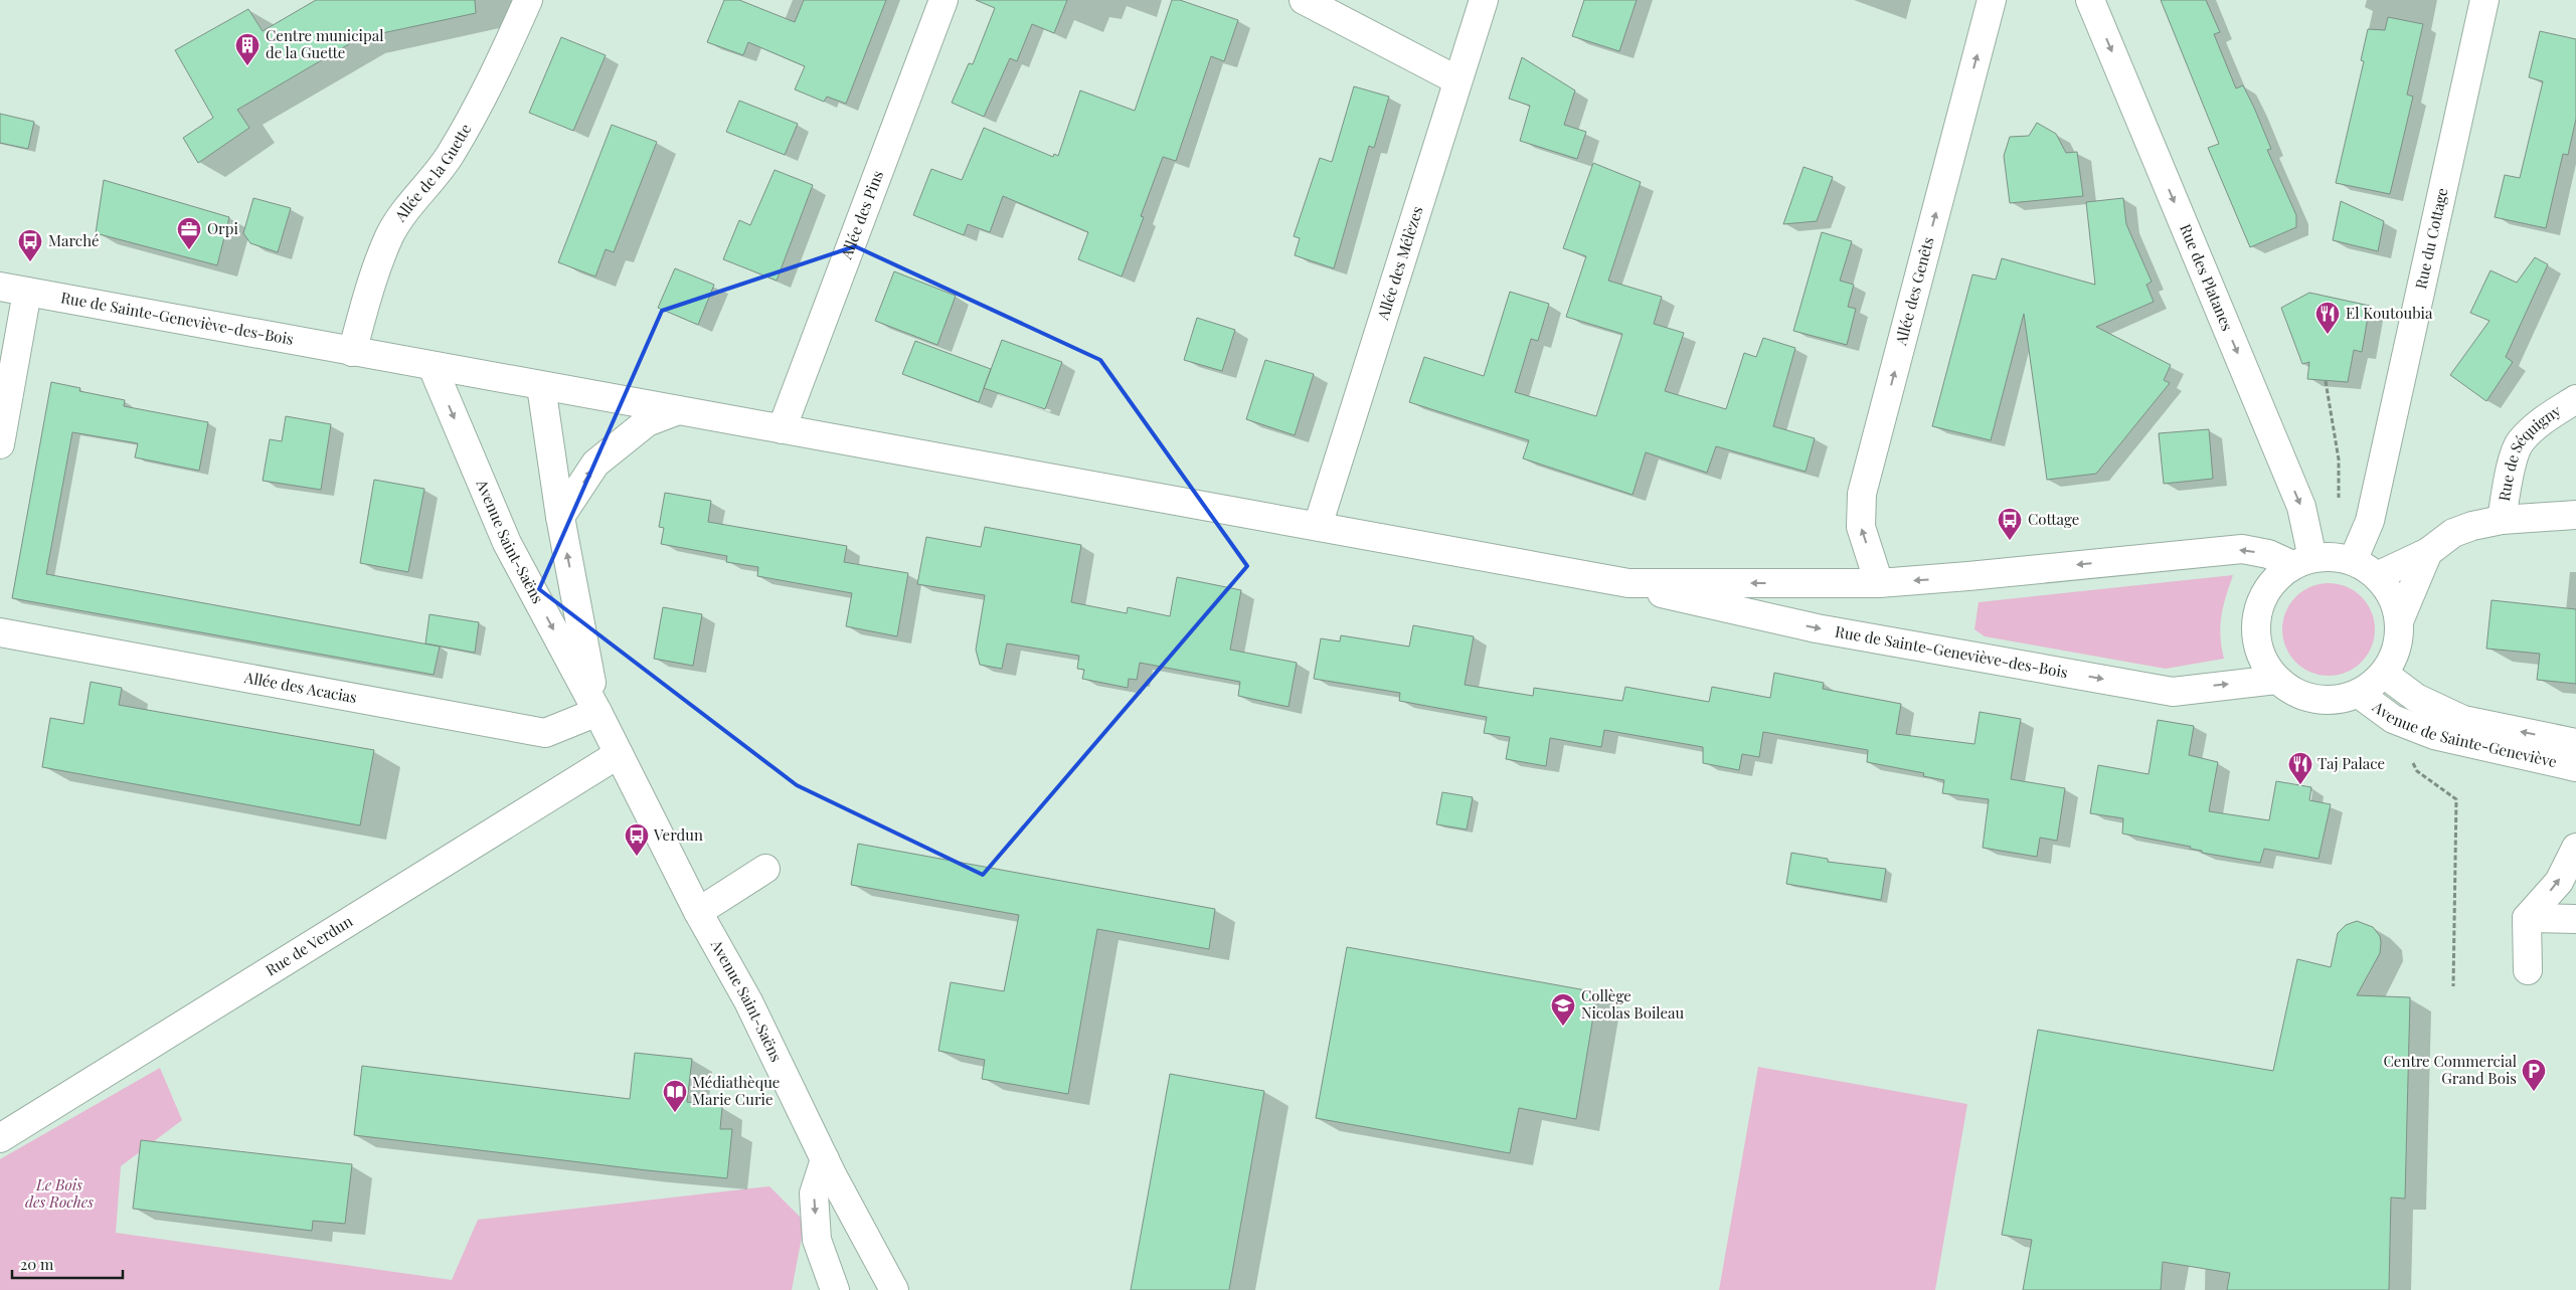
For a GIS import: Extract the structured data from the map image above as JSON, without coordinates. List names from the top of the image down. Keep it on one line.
{"streets":{"street":["Allée de la Guette","Allée des Pins","Rue du Cottage","Allée des Mélèzes","Rue des Platanes","Allée des Genêts","Rue de Sainte-Geneviève-des-Bois","Rue de Séquigny","Avenue Saint-Saëns","Allée des Acacias","Avenue de Sainte-Geneviève","Rue de Verdun"]},"crossings":[["Allée de la Guette","Rue de Sainte-Geneviève-des-Bois"],["Allée des Pins","Rue de Sainte-Geneviève-des-Bois"],["Rue du Cottage","Rue des Platanes"],["Rue du Cottage","Rue de Sainte-Geneviève-des-Bois"],["Rue du Cottage","Avenue de Sainte-Geneviève"],["Allée des Mélèzes","Rue de Sainte-Geneviève-des-Bois"],["Rue des Platanes","Rue de Sainte-Geneviève-des-Bois"],["Rue des Platanes","Avenue de Sainte-Geneviève"],["Rue de Sainte-Geneviève-des-Bois","Avenue Saint-Saëns"],["Rue de Sainte-Geneviève-des-Bois","Avenue de Sainte-Geneviève"],["Avenue Saint-Saëns","Allée des Acacias"],["Avenue Saint-Saëns","Rue de Verdun"]],"one_way":["Rue des Platanes","Allée des Genêts"],"parks":["Le Bois des Roches"],"places":{"building":["Centre municipal de la Guette"],"office":["Orpi"],"bus stop":["Marché","Cottage","Verdun"],"restaurant":["El Koutoubia","Taj Palace"],"school or university":["Collège Nicolas Boileau"],"parking":["Centre Commercial Grand Bois"],"library":["Médiathèque Marie Curie"]},"scale_bar":"20 m"}
